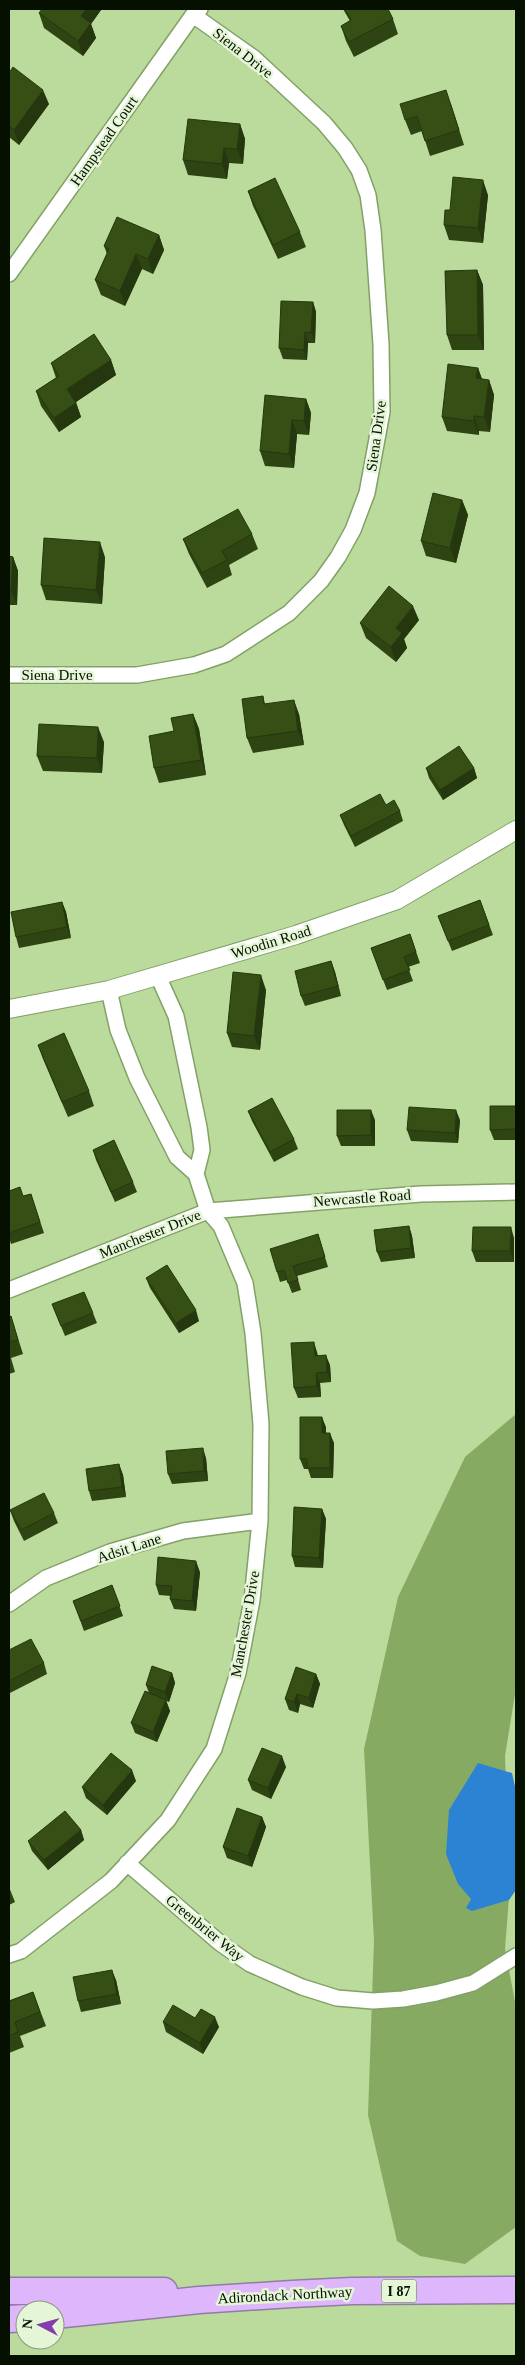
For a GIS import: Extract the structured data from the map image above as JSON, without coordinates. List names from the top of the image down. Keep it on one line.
{"streets":{"highway":["I 87","Adirondack Northway"],"street":["Siena Drive","Hampstead Court","Woodin Road","Newcastle Road","Manchester Drive","Adsit Lane","Greenbrier Way"]},"crossings":[["Siena Drive","Hampstead Court"],["Newcastle Road","Manchester Drive"],["Manchester Drive","Adsit Lane"],["Manchester Drive","Greenbrier Way"]],"north":"left"}
